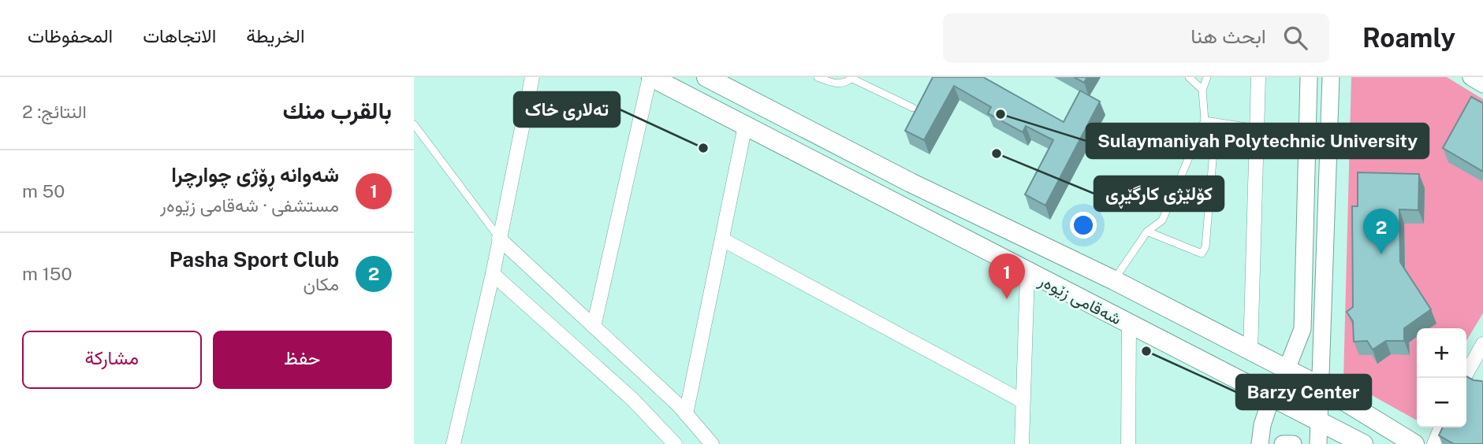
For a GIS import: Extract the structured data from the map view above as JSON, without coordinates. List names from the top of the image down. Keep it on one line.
{"streets":{"main road":["شەقامی زێوەر"]},"places":["Sulaymaniyah Polytechnic University","تەلاری خاک","کۆلێژی کارگێڕی","Barzy Center"],"page":{"header":"Roamly","search":"ابحث هنا","nav":["الخريطة","الاتجاهات","المحفوظات"],"heading":["بالقرب منك","النتائج: 2"],"list":[{"mark":"1","name":"شەوانە ڕۆژی چوارچرا","note":"مستشفى · شەقامی زێوەر","value":"50 m"},{"mark":"2","name":"Pasha Sport Club","note":"مكان","value":"150 m"}],"pins":["2","1"],"buttons":["حفظ","مشاركة"],"map_buttons":["+","−"]}}
